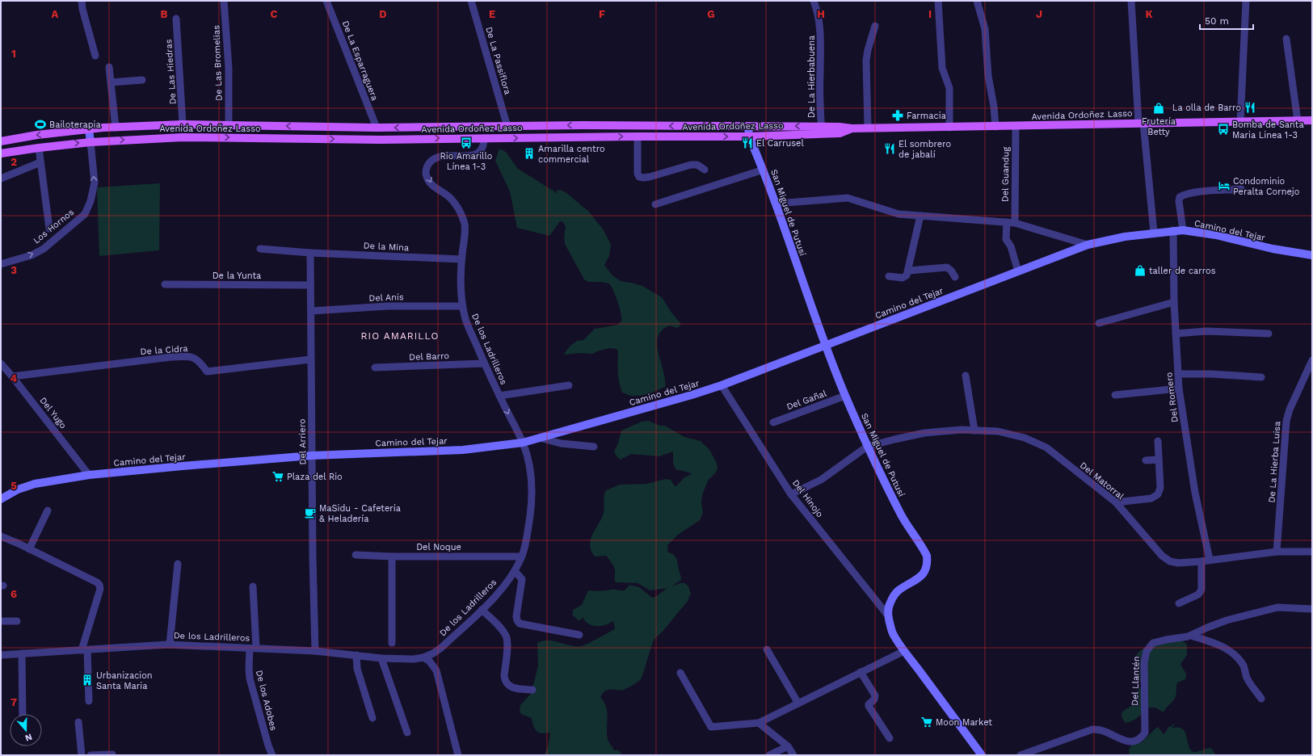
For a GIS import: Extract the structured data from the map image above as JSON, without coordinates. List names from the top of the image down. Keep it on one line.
{"streets":{"main road":["Avenida Ordoñez Lasso"],"street":["De La Esparraguera","De La Passiflora","De Las Bromelias","De Las Hiedras","De La Hierbabuena","Del Guandug","San Miguel de Putusí","Los Hornos","Camino del Tejar","De la Mina","De la Yunta","Del Anís","De los Ladrilleros","De la Cidra","Del Barro","Del Romero","Del Gañal","Del Yugo","Del Arriero","De La Hierba Luisa","Del Matorral","Del Hinojo","Del Noque","Del Llantén","De los Adobes"]},"crossings":[["De La Esparraguera","Avenida Ordoñez Lasso"],["De La Passiflora","Avenida Ordoñez Lasso"],["De Las Bromelias","Avenida Ordoñez Lasso"],["De Las Hiedras","Avenida Ordoñez Lasso"],["De La Hierbabuena","Avenida Ordoñez Lasso"],["Avenida Ordoñez Lasso","Del Guandug"],["Avenida Ordoñez Lasso","San Miguel de Putusí"],["Avenida Ordoñez Lasso","Los Hornos"],["Avenida Ordoñez Lasso","De los Ladrilleros"],["Del Guandug","Camino del Tejar"],["San Miguel de Putusí","Camino del Tejar"],["San Miguel de Putusí","Del Gañal"],["San Miguel de Putusí","Del Matorral"],["San Miguel de Putusí","Del Hinojo"],["Camino del Tejar","De los Ladrilleros"],["Camino del Tejar","Del Romero"],["Camino del Tejar","Del Yugo"],["Camino del Tejar","Del Arriero"],["Camino del Tejar","Del Hinojo"],["De la Mina","De los Ladrilleros"],["De la Mina","Del Arriero"],["De la Yunta","Del Arriero"],["Del Anís","De los Ladrilleros"],["Del Anís","Del Arriero"],["De los Ladrilleros","Del Barro"],["De los Ladrilleros","Del Arriero"],["De los Ladrilleros","Del Noque"],["De los Ladrilleros","De los Adobes"],["De la Cidra","Del Yugo"],["De la Cidra","Del Arriero"],["Del Romero","Del Matorral"],["De La Hierba Luisa","Del Matorral"]],"one_way":["Los Hornos"],"districts":["RIO AMARILLO"],"places":{"restaurant":["La olla de Barro","El Carrusel","El sombrero de jabalí"],"shop":["Frutería Betty","taller de carros"],"pharmacy":["Farmacia"],"sports":["Bailoterapia"],"bus stop":["Bomba de Santa Maria Linea 1-3","Rio Amarillo Línea 1-3"],"building":["Amarilla centro commercial","Urbanizacion Santa Maria"],"hotel":["Condominio Peralta Cornejo"],"supermarket":["Plaza del Rio","Moon Market"],"cafe":["MaSidu - Cafetería & Heladería"]},"scale_bar":"50 m","north":"bottom","grid":{"columns":["A","B","C","D","E","F","G","H","I","J","K"],"rows":["1","2","3","4","5","6","7"]}}
